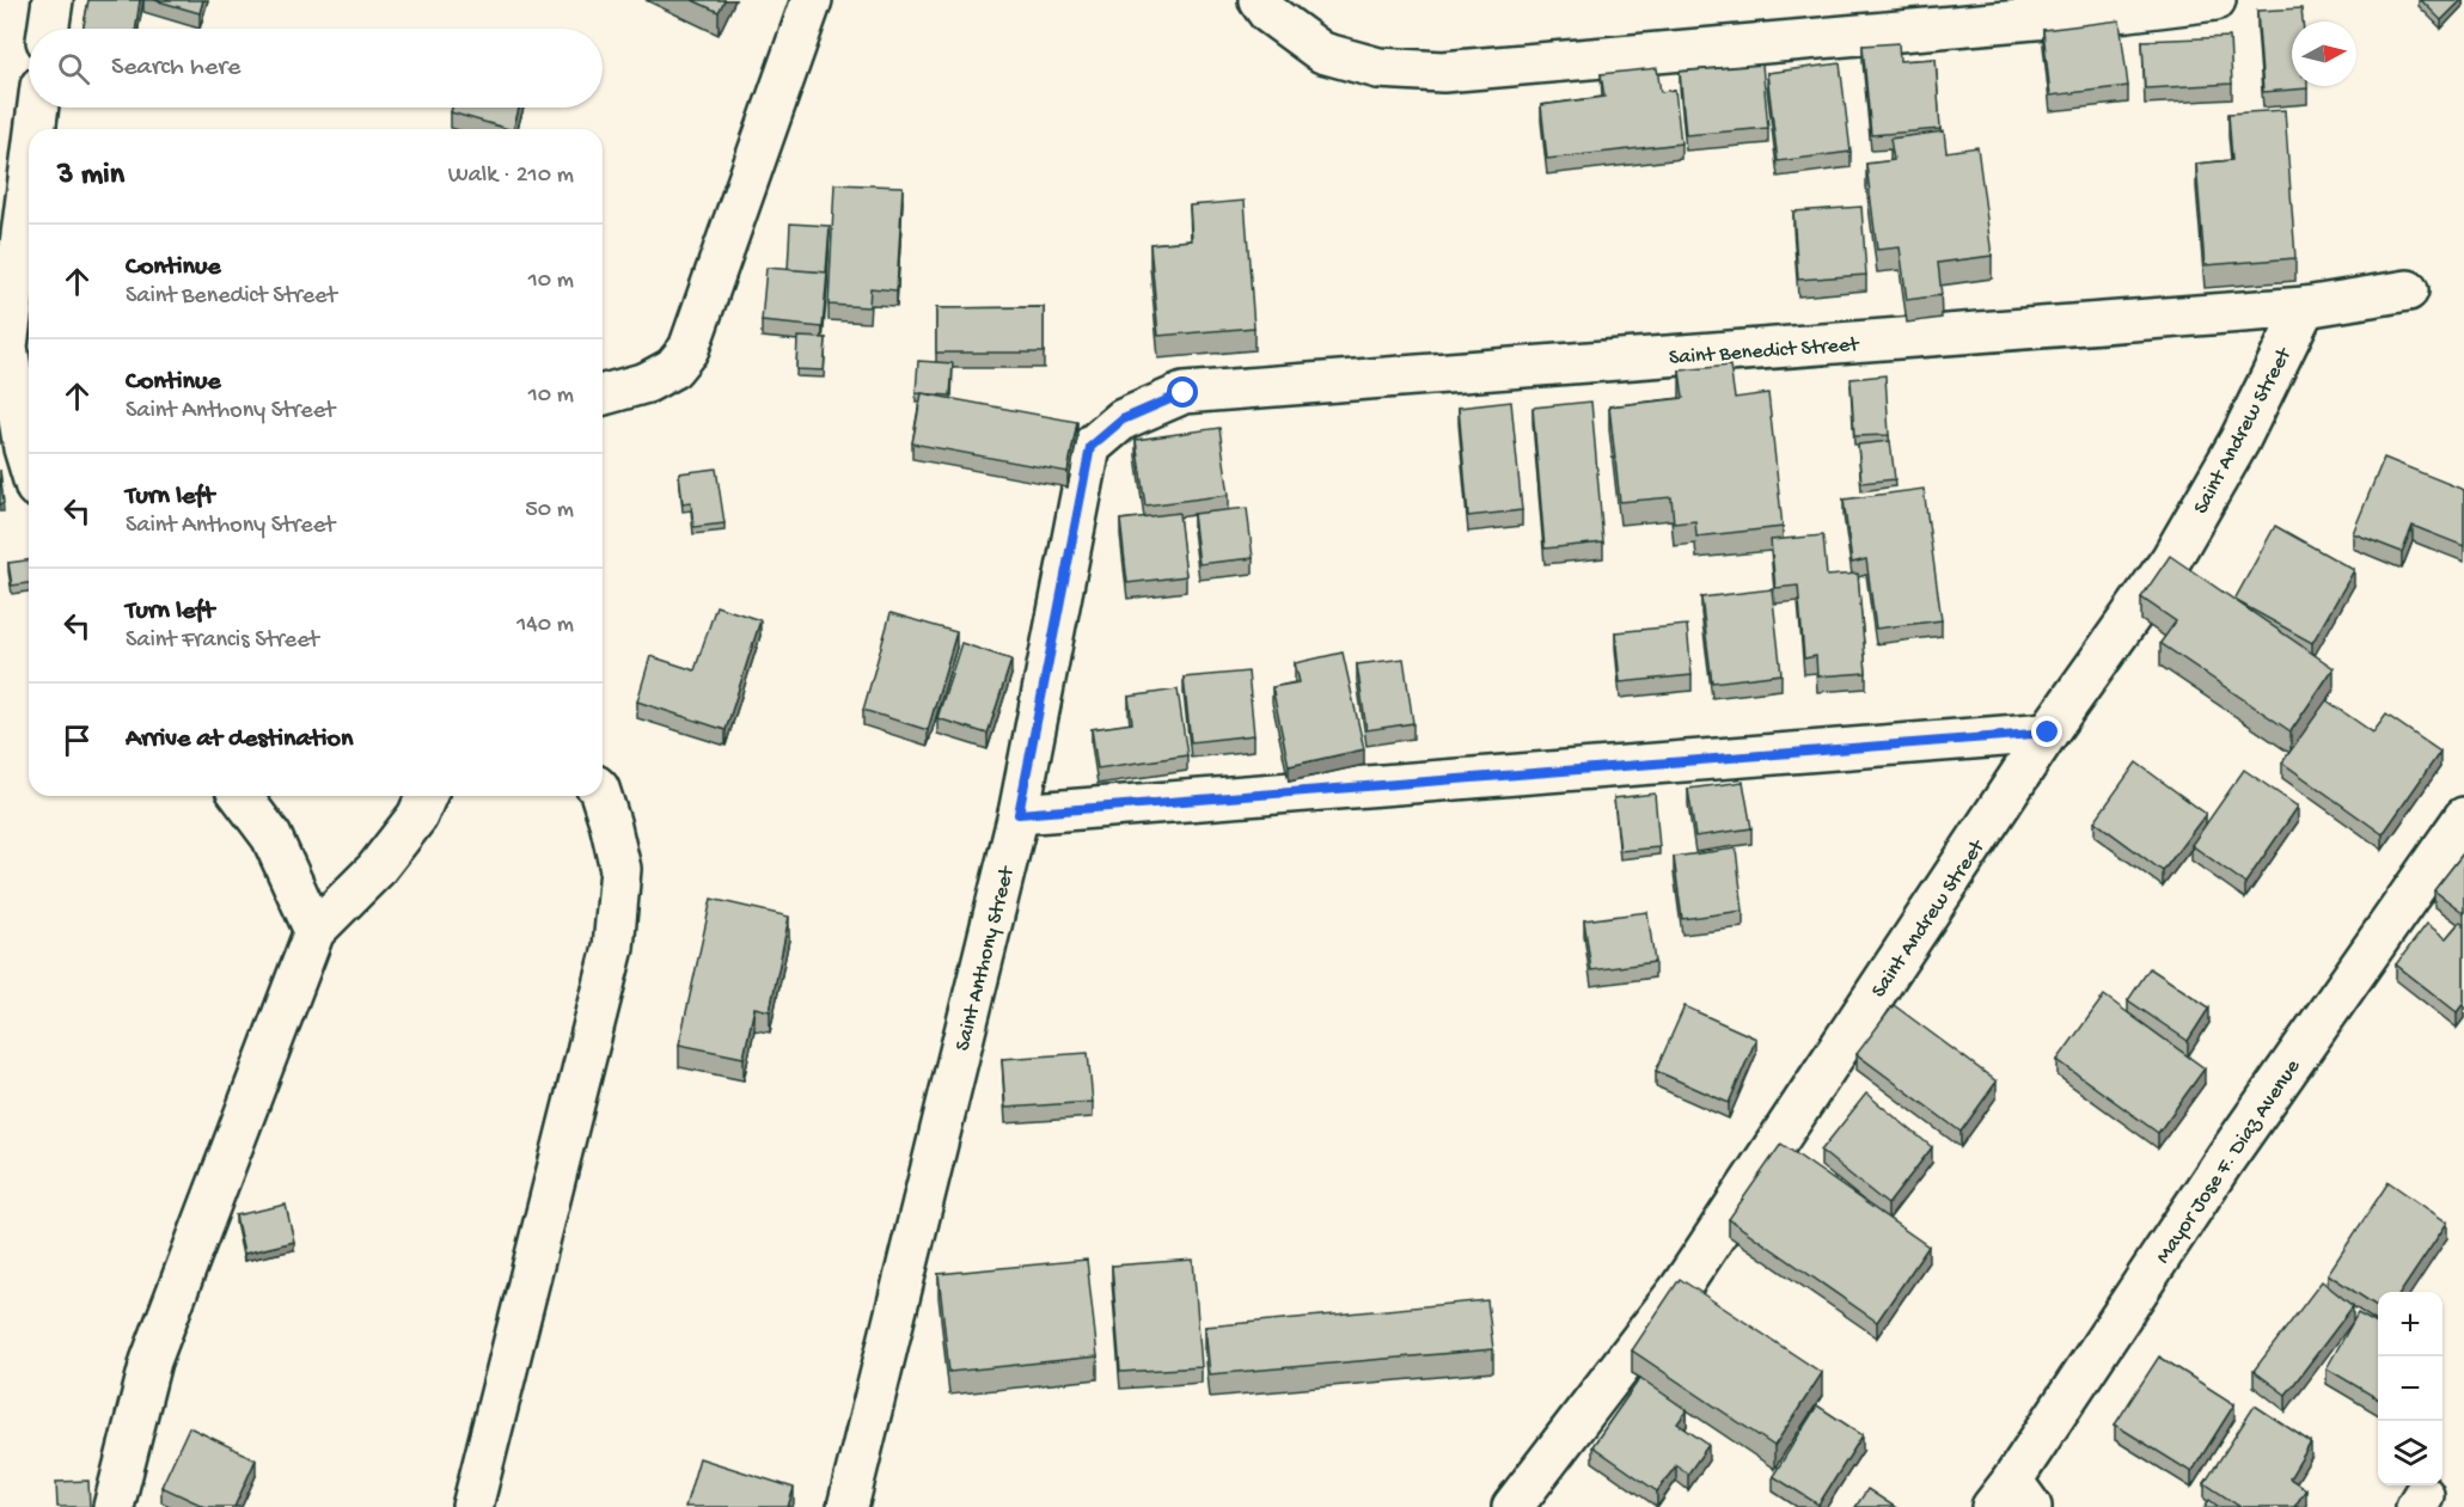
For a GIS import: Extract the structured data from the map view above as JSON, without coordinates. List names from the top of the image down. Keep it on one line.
{"streets":{"street":["Saint Benedict Street","Saint Andrew Street","Saint Anthony Street","Mayor Jose F. Diaz Avenue"]},"crossings":[["Saint Benedict Street","Saint Andrew Street"],["Saint Benedict Street","Saint Anthony Street"]],"north":"right","page":{"search":"Search here","heading":["3 min","Walk · 210 m"],"list":[["Continue","Saint Benedict Street","10 m"],["Continue","Saint Anthony Street","10 m"],["Turn left","Saint Anthony Street","50 m"],["Turn left","Saint Francis Street","140 m"],"Arrive at destination"],"map_buttons":["+","−"]}}
